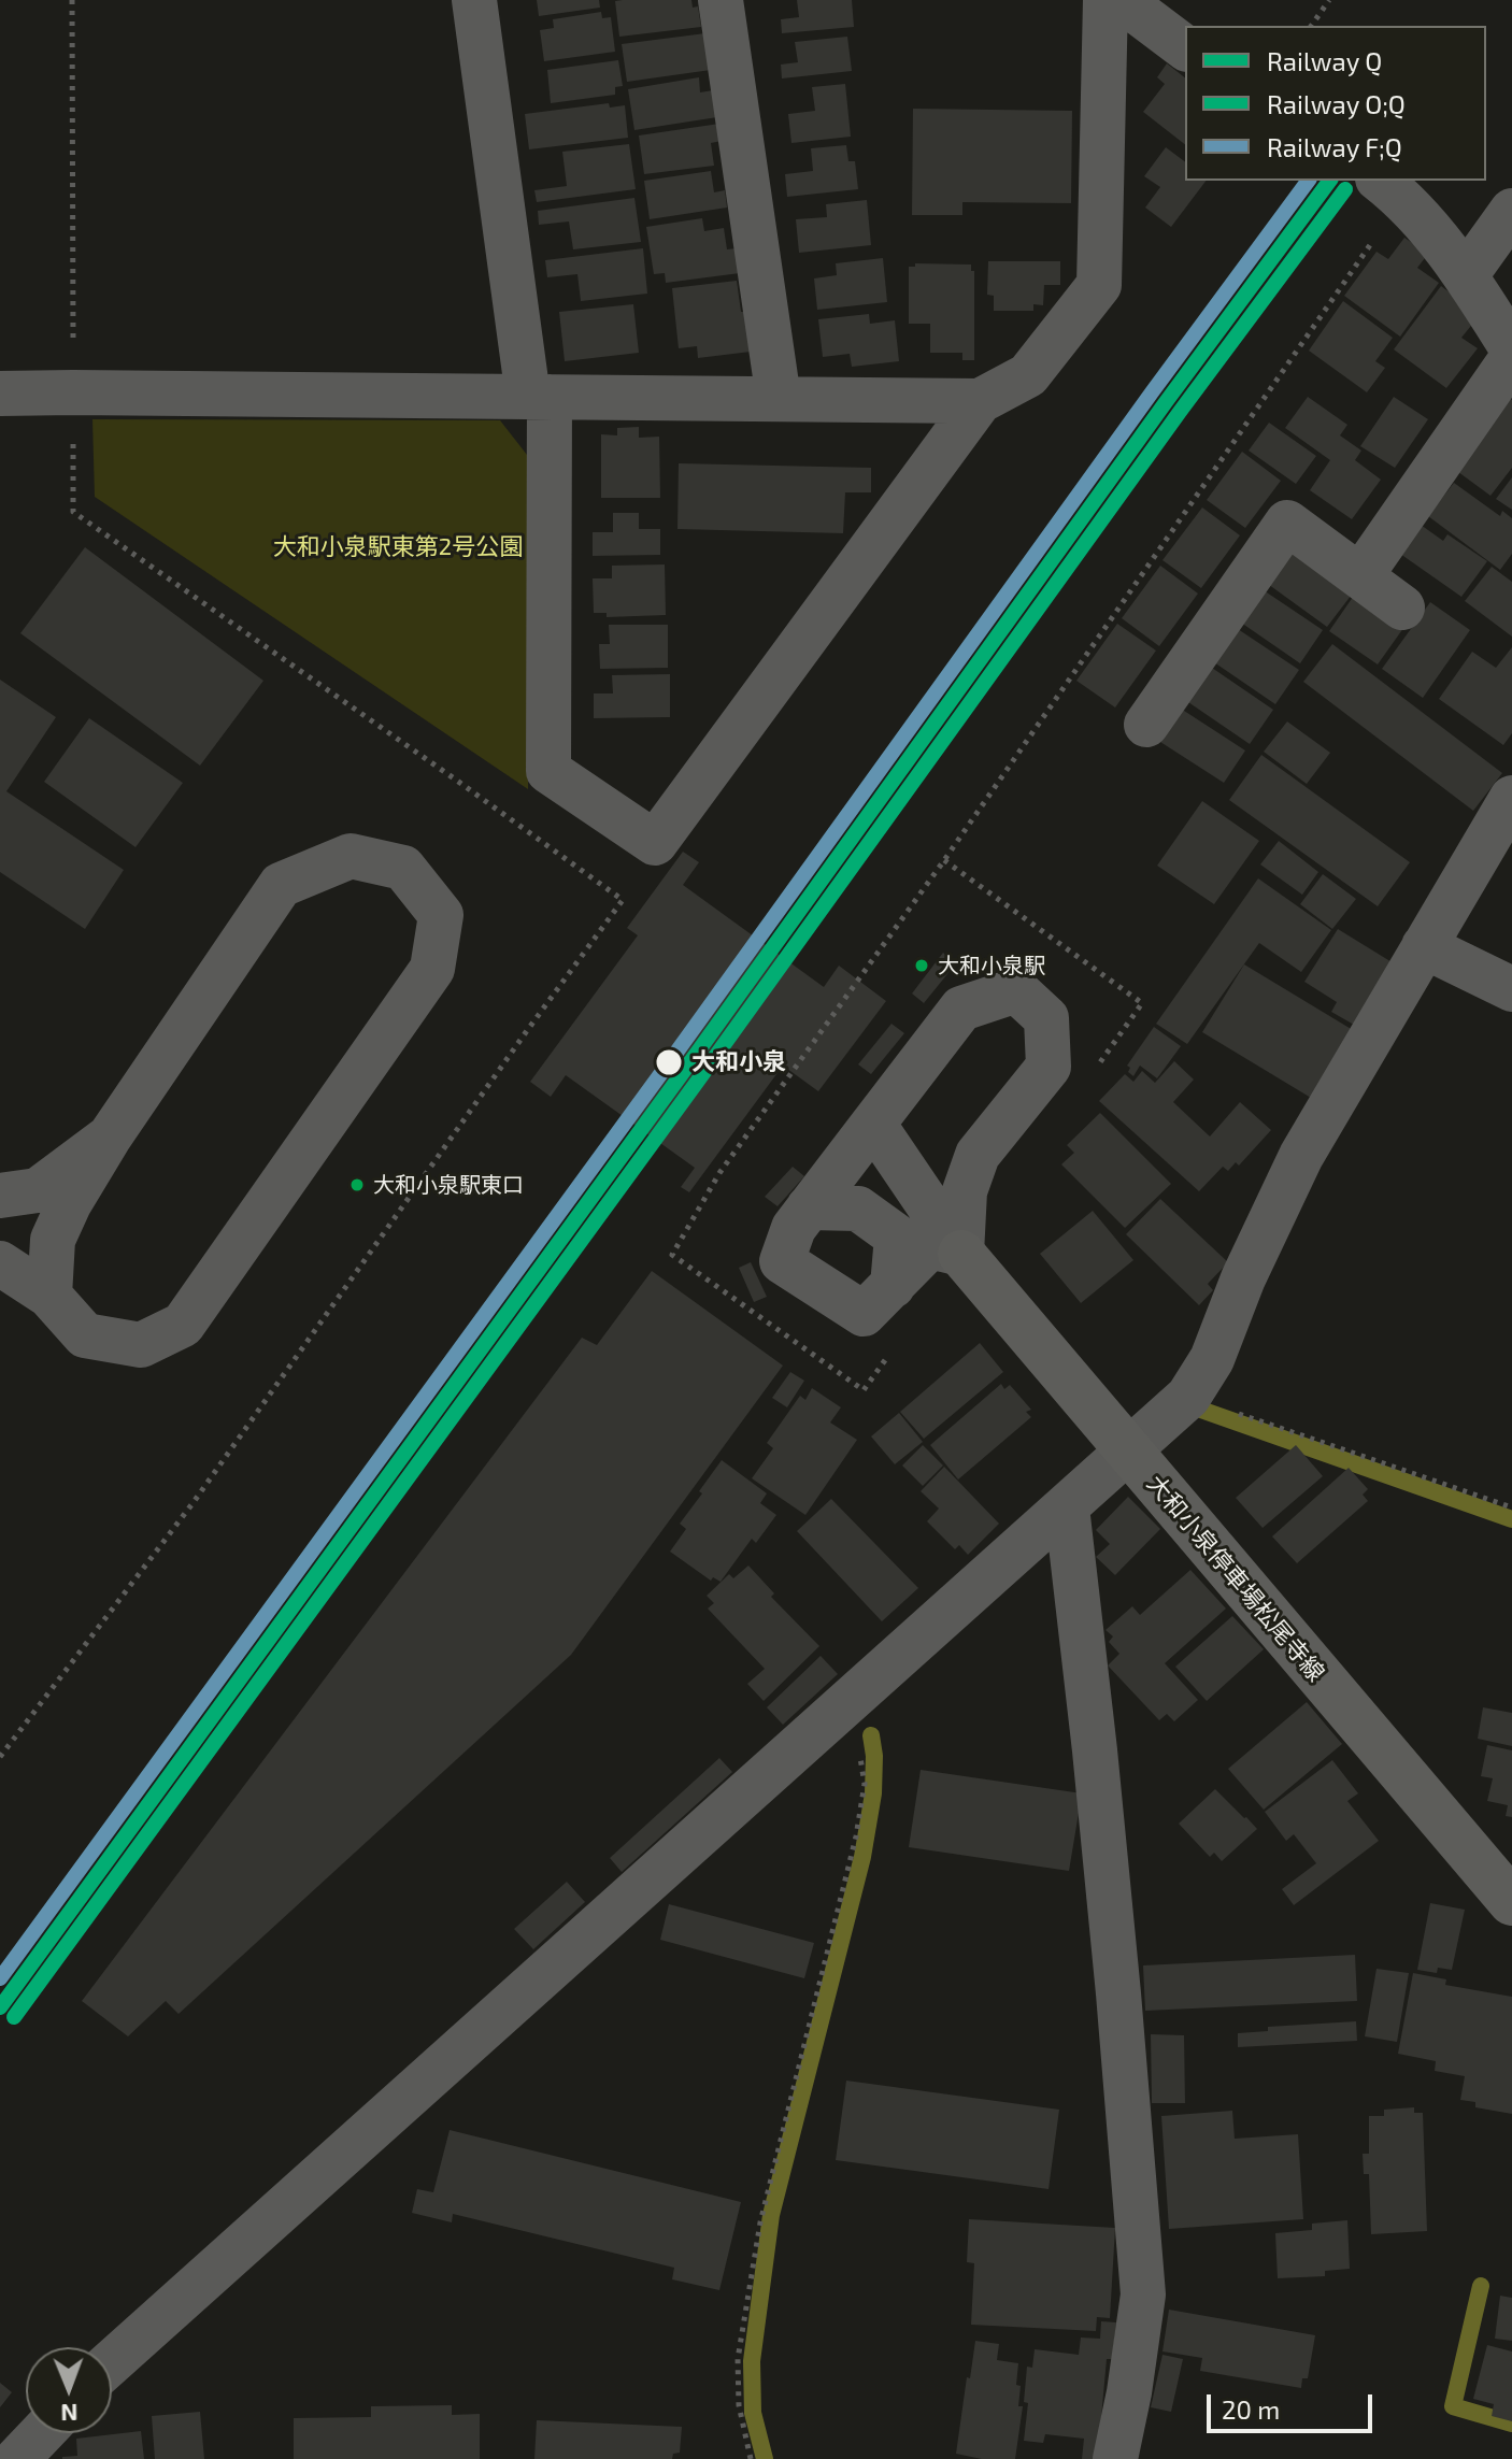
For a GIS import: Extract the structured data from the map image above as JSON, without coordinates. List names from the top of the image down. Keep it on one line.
{"streets":{"main road":["大和小泉停車場松尾寺線"]},"parks":["大和小泉駅東第2号公園"],"places":["大和小泉駅","大和小泉","大和小泉駅東口"],"lines":["rail line Q","rail line F;Q","rail line O;Q"],"legend":["Railway Q","Railway O;Q","Railway F;Q"],"scale_bar":"20 m","north":"bottom"}
